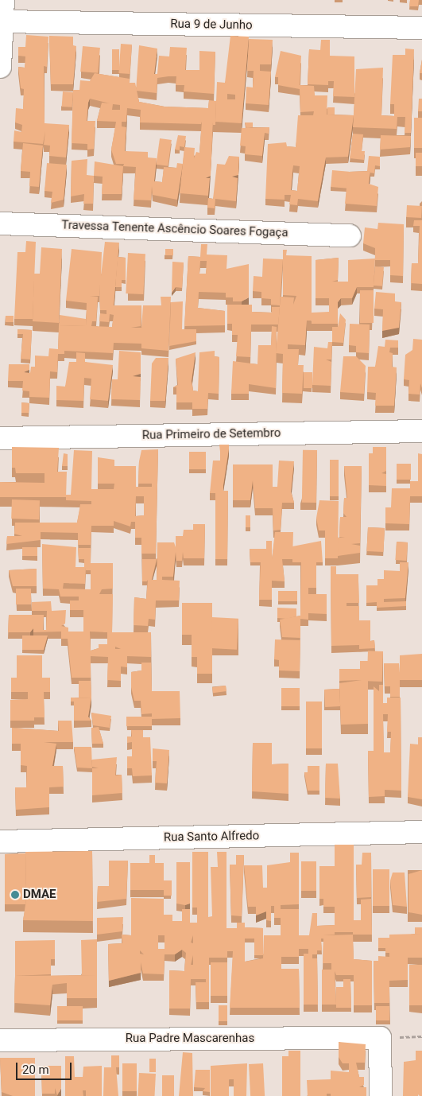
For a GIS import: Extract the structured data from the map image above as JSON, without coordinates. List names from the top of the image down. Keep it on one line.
{"streets":{"street":["Rua 9 de Junho","Travessa Tenente Ascêncio Soares Fogaça","Rua Primeiro de Setembro","Rua Santo Alfredo","Rua Padre Mascarenhas"]},"places":["DMAE"],"scale_bar":"20 m"}
